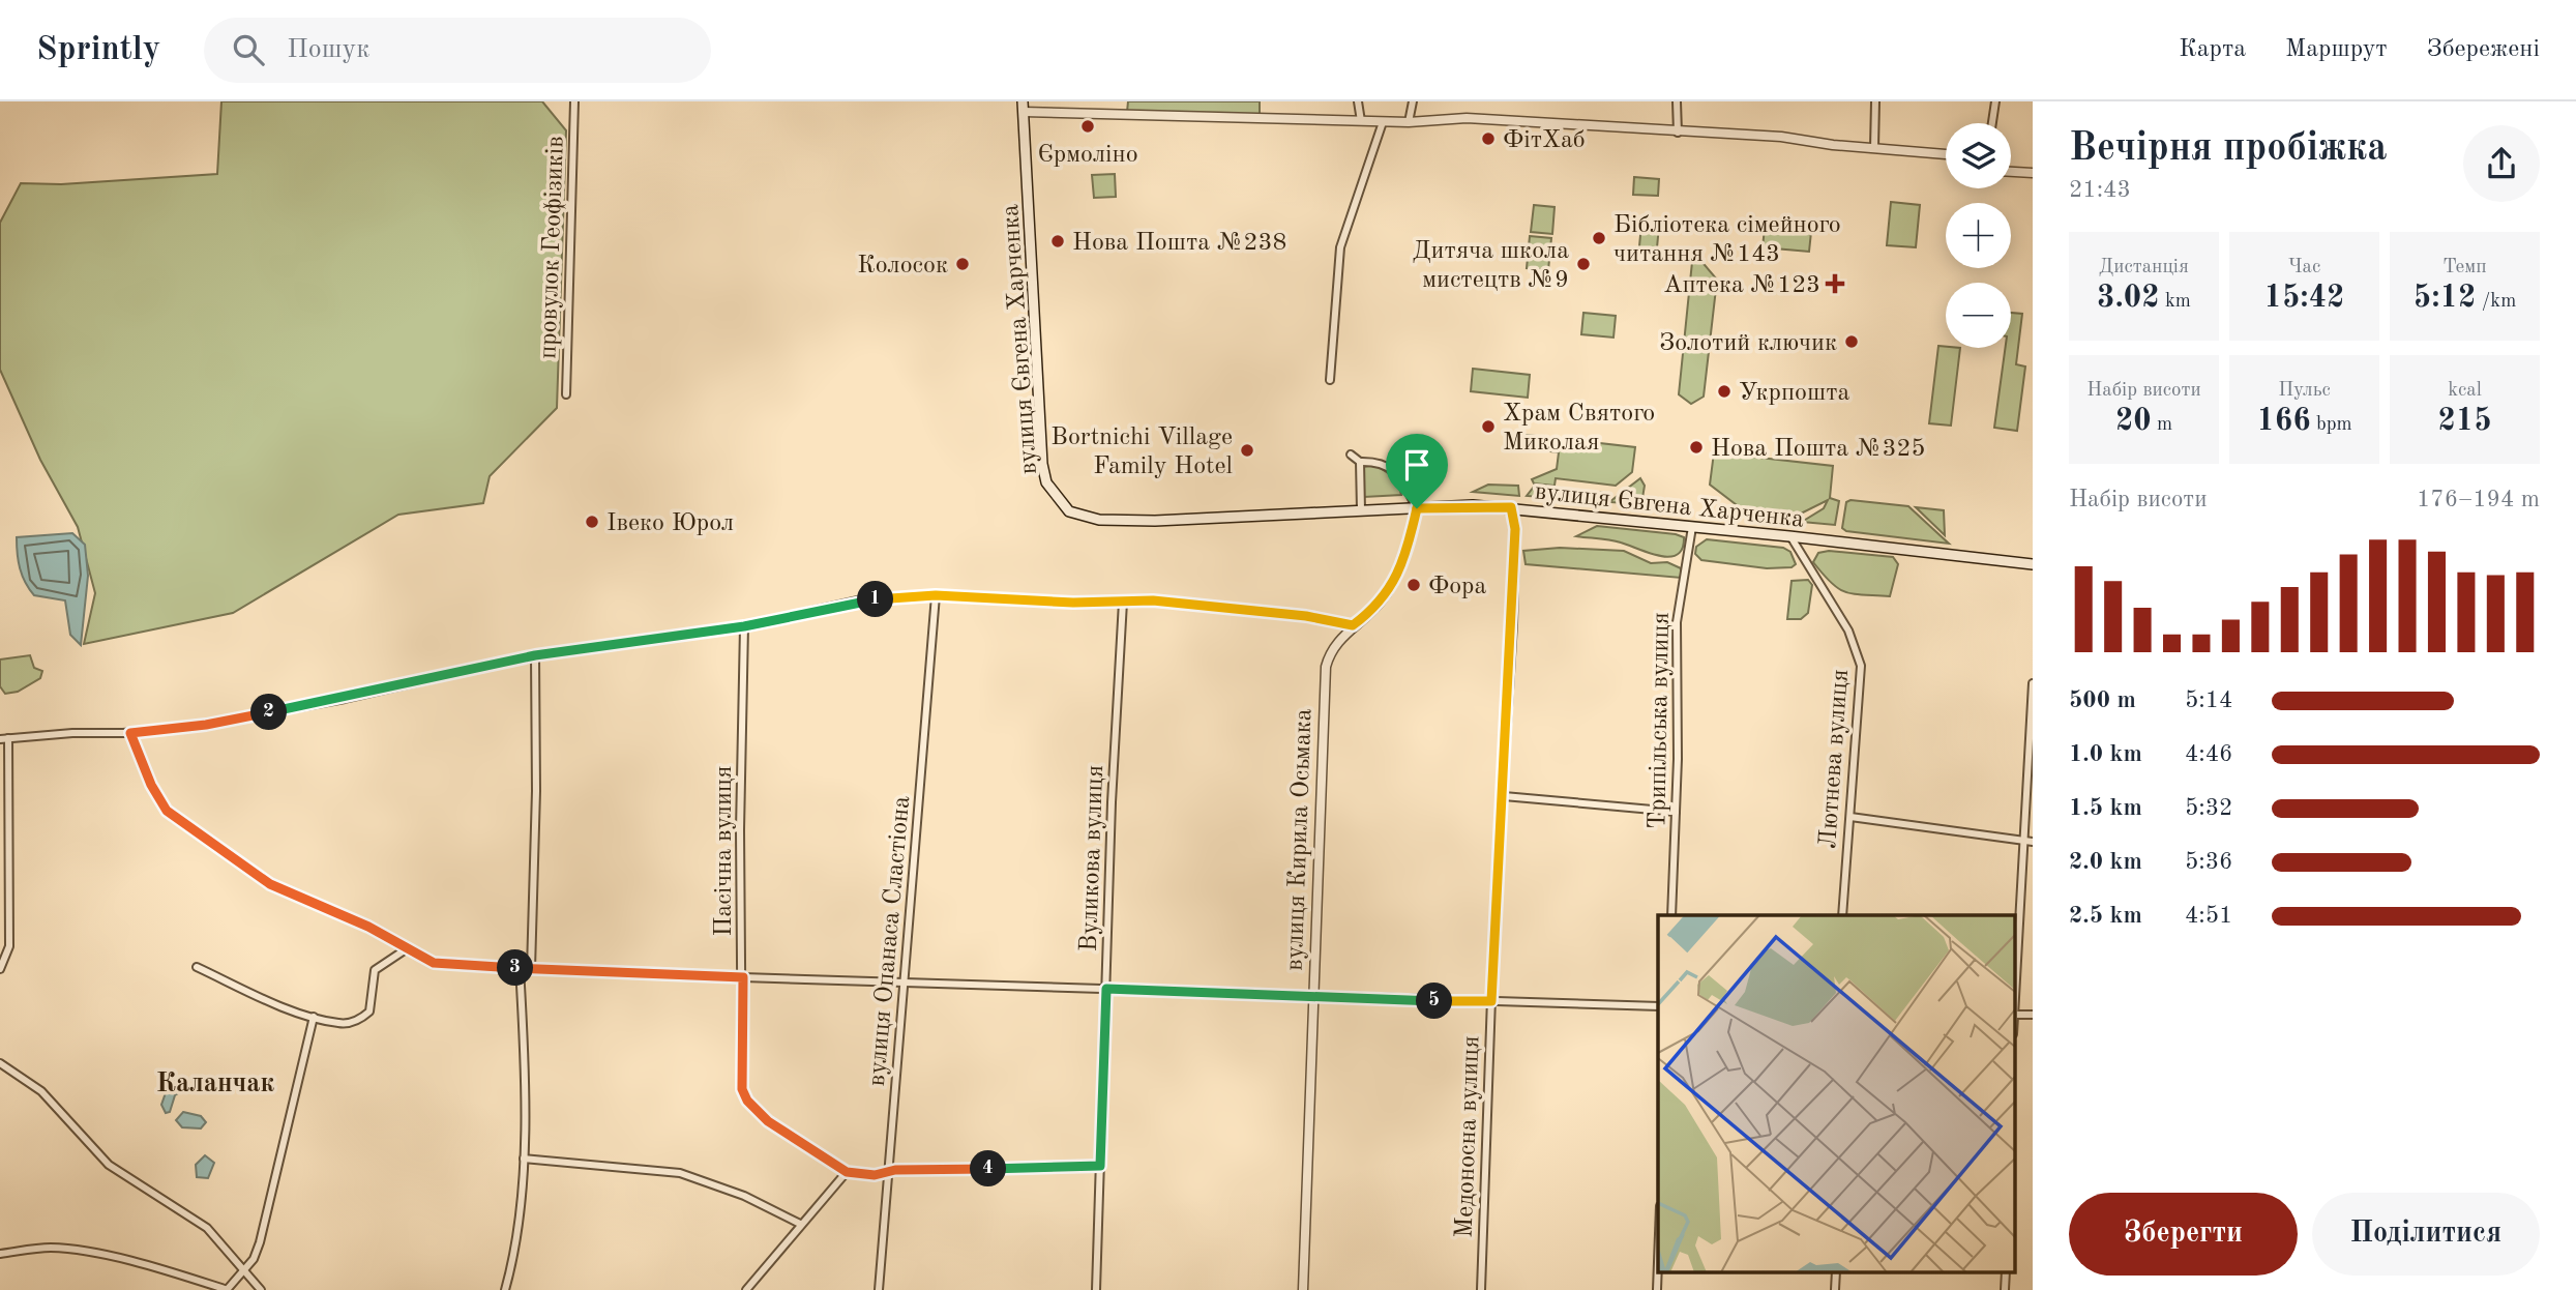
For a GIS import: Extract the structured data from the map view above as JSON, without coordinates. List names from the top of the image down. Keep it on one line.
{"streets":{"main road":["вулиця Євгена Харченка"],"street":["провулок Геофізиків","Трипільська вулиця","Лютнева вулиця","вулиця Кирила Осьмака","Пасічна вулиця","Вуликова вулиця","вулиця Опанаса Сластіона","Медоносна вулиця"]},"crossings":[["вулиця Євгена Харченка","Трипільська вулиця"],["вулиця Євгена Харченка","Лютнева вулиця"],["вулиця Євгена Харченка","вулиця Кирила Осьмака"],["вулиця Євгена Харченка","Медоносна вулиця"]],"districts":["Каланчак"],"places":{"other":["Єрмоліно","ФітХаб","Бібліотека сімейного читання №143","Нова Пошта №238","Колосок","Дитяча школа мистецтв №9","Золотий ключик","Укрпошта","Храм Святого Миколая","Нова Пошта №325","Bortnichi Village Family Hotel","Івеко Юрол","Фора"],"health":["Аптека №123"]},"page":{"header":"Sprintly","search":"Пошук","nav":["Карта","Маршрут","Збережені"],"heading":["Вечірня пробіжка","21:43"],"map_buttons":["+","−"],"stats":[["Дистанція","3.02 km"],["Час","15:42"],["Темп","5:12 /km"],["Набір висоти","20 m"],["Пульс","166 bpm"],["kcal","215"]],"chart":["Набір висоти","176–194 m"],"pins":["1","2","3","5","4"],"list":[{"name":"500 m","note":"5:14"},{"name":"1.0 km","note":"4:46"},{"name":"1.5 km","note":"5:32"},{"name":"2.0 km","note":"5:36"},{"name":"2.5 km","note":"4:51"}],"buttons":["Зберегти","Поділитися"]}}
